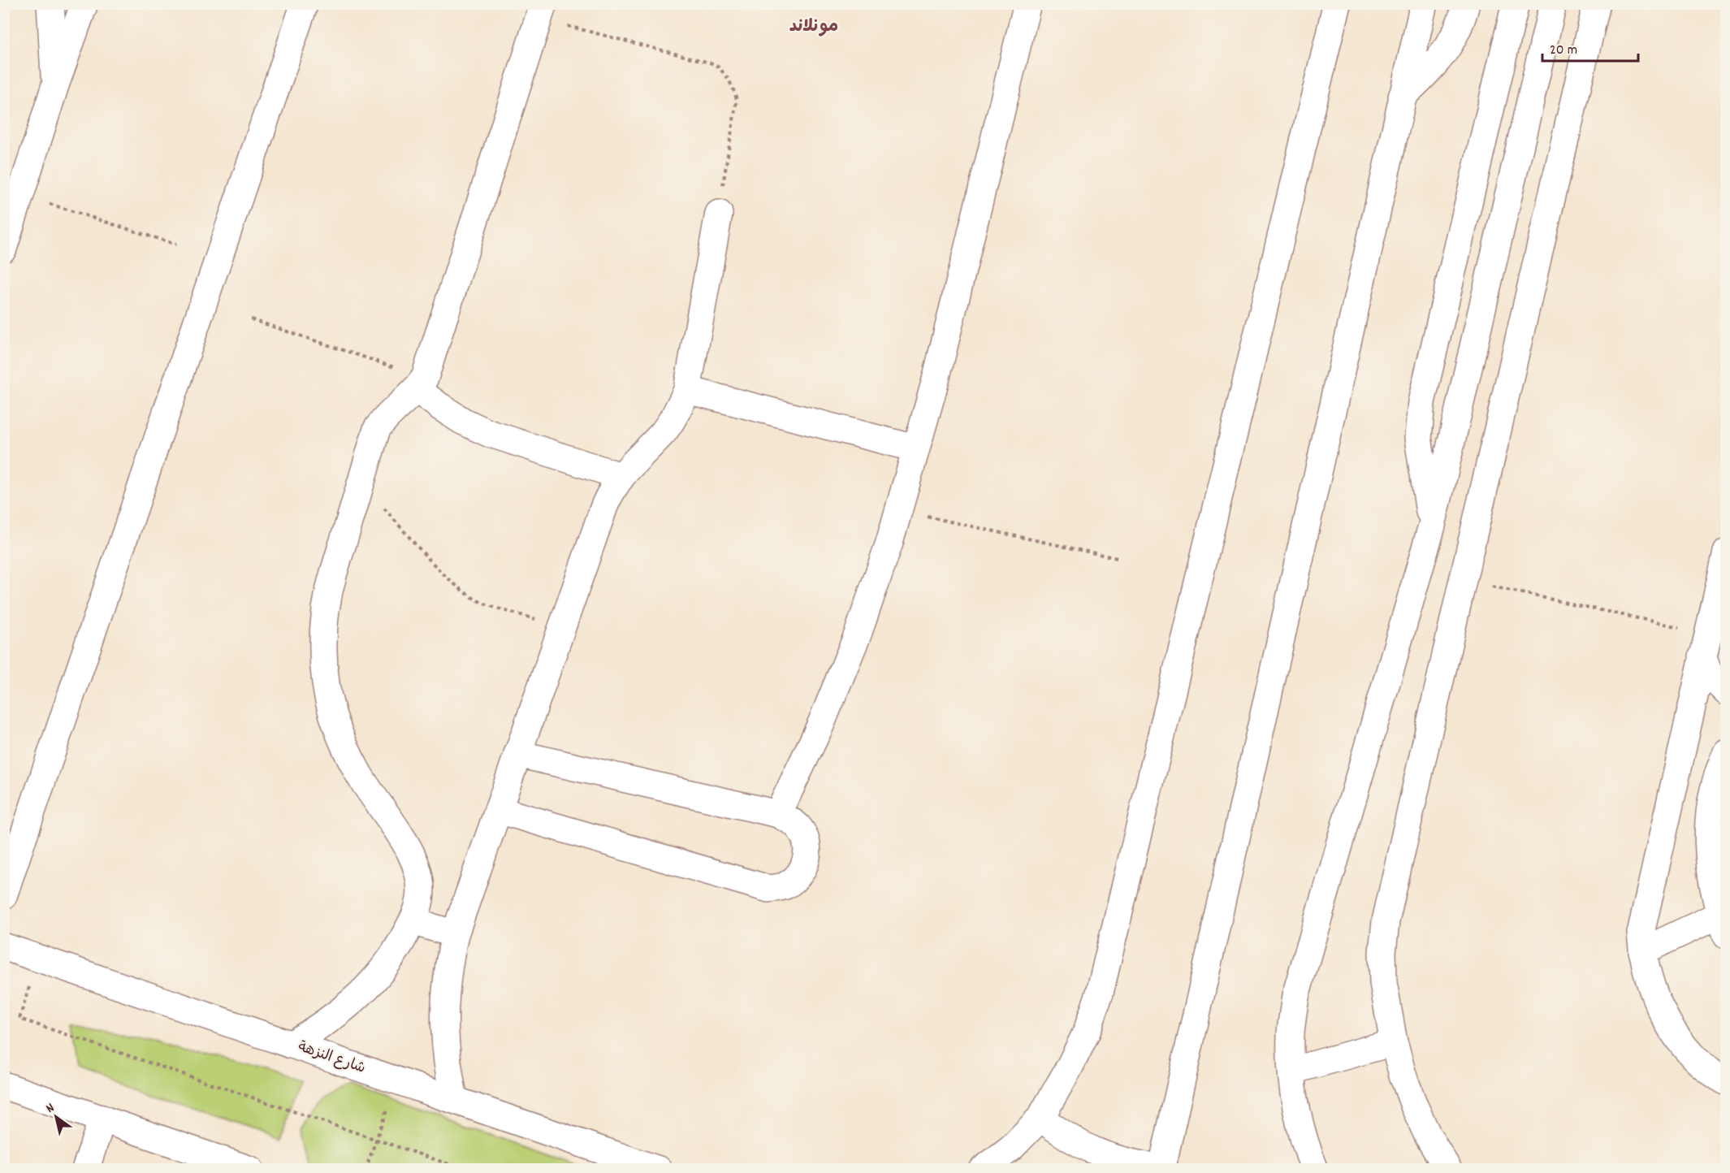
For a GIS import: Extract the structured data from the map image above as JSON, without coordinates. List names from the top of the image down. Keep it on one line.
{"streets":{"street":["شارع النزهة"]},"districts":["مونلاند"],"scale_bar":"20 m","north":"top left"}
